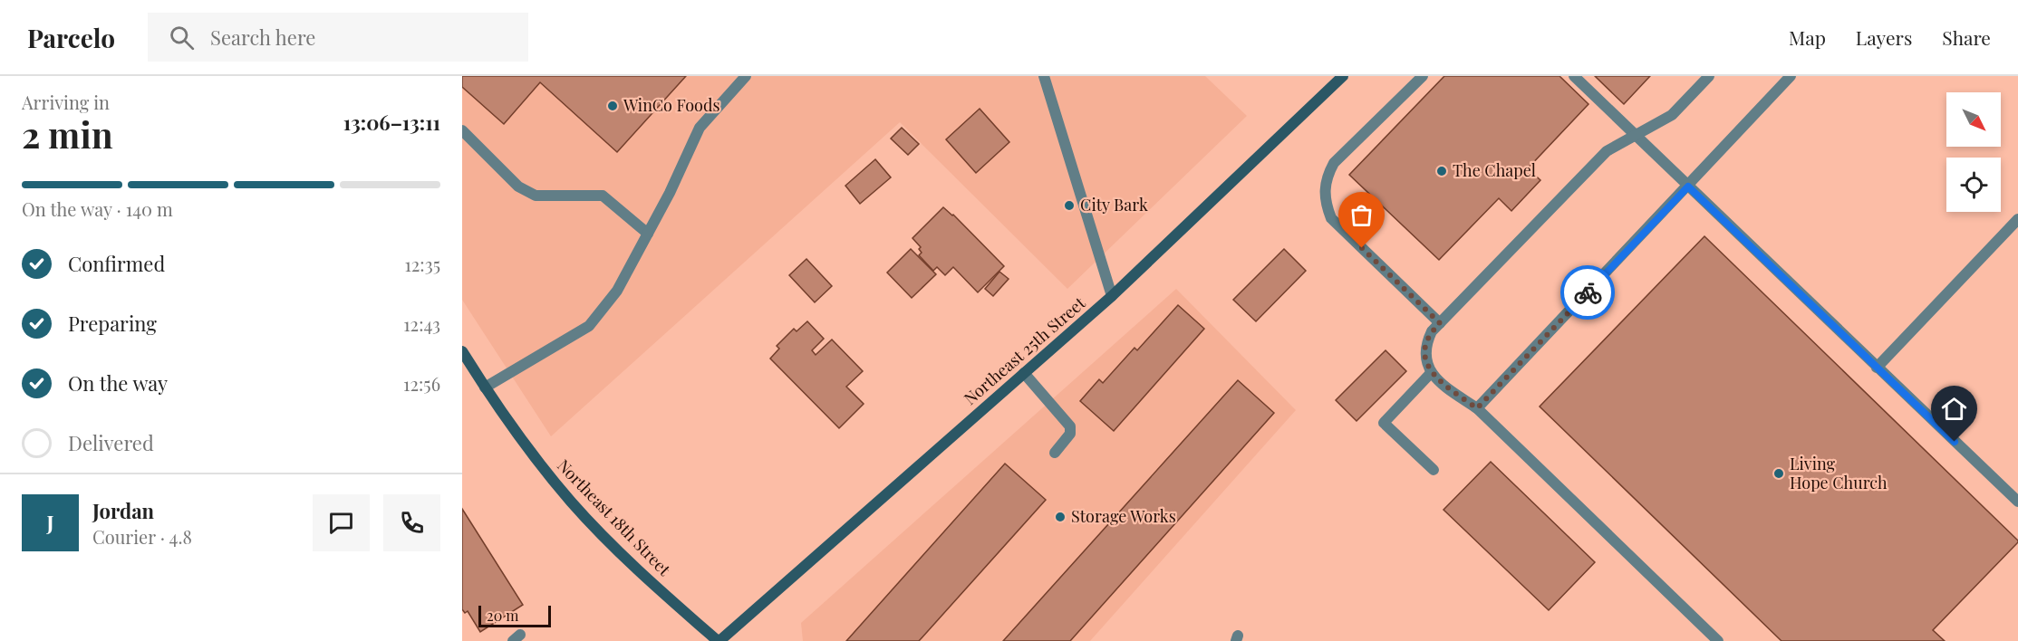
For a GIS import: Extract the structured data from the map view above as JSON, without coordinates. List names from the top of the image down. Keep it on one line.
{"streets":{"main road":["Northeast 25th Street","Northeast 18th Street"]},"crossings":[["Northeast 25th Street","Northeast 18th Street"]],"places":["WinCo Foods","The Chapel","City Bark","Living Hope Church","Storage Works"],"scale_bar":"20 m","north":"bottom right","page":{"header":"Parcelo","search":"Search here","nav":["Map","Layers","Share"],"heading":["2 min","Arriving in","13:06–13:11"],"panel":["Jordan","Courier · 4.8"],"bar":"On the way · 140 m","list":[["Confirmed","12:35"],["Preparing","12:43"],["On the way","12:56"],"Delivered"],"round":"J","scale":"20 m"}}
